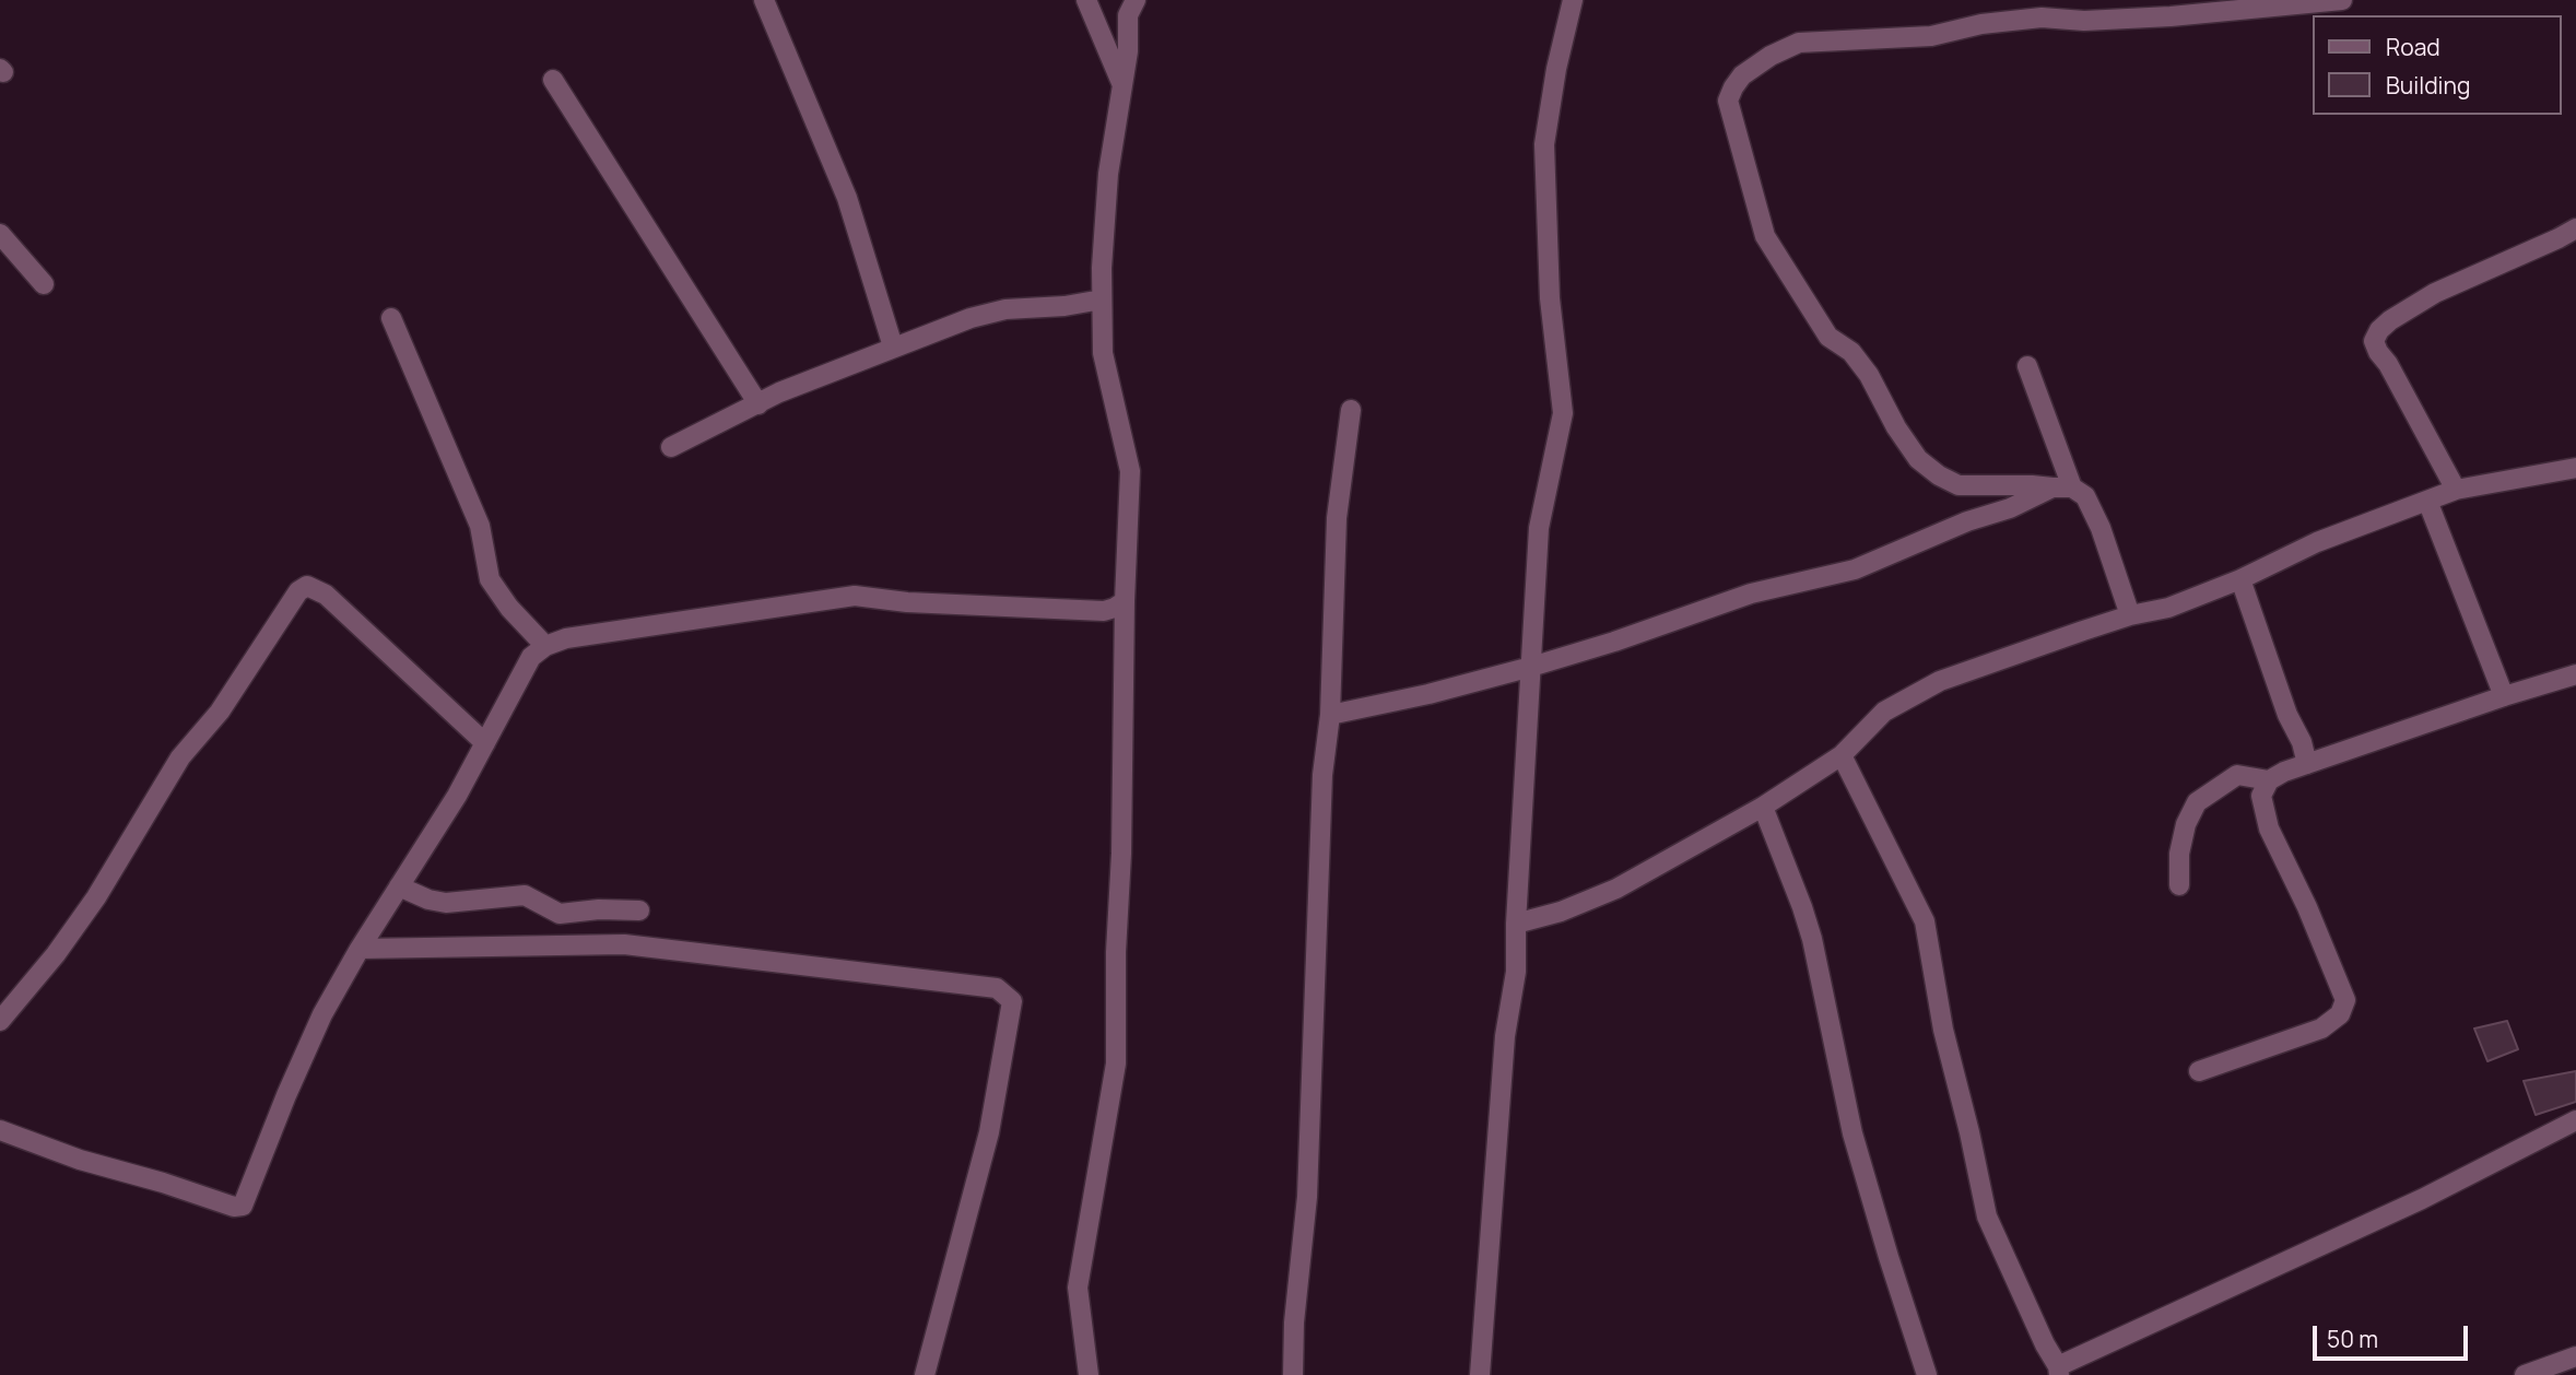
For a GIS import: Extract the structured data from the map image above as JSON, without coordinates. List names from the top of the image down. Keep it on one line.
{"legend":["Road","Building"],"scale_bar":"50 m"}
